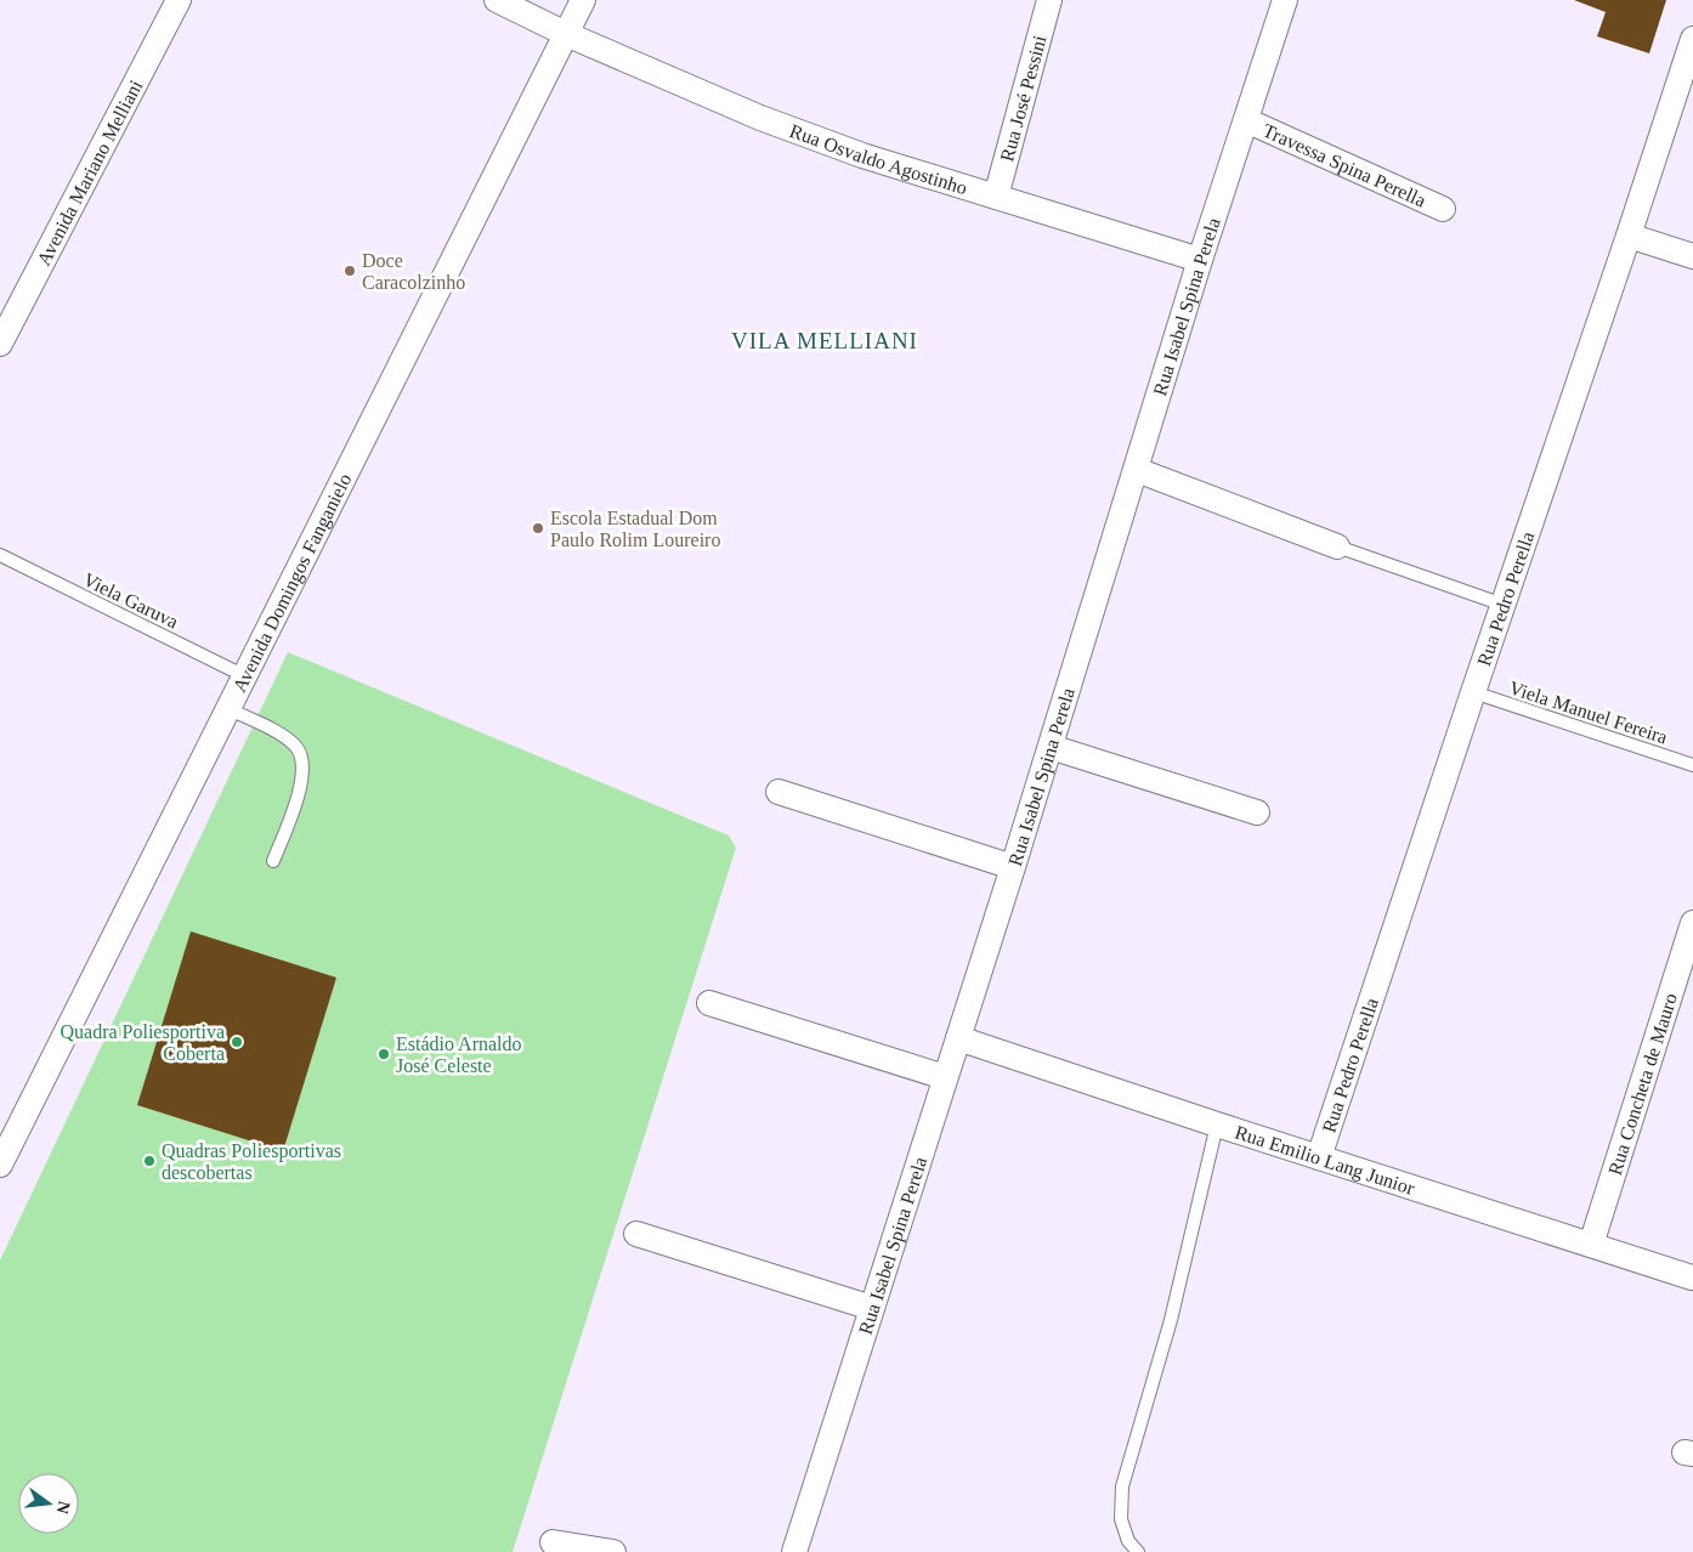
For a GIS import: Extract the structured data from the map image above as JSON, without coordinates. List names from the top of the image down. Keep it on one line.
{"streets":{"street":["Rua José Pessini","Rua Osvaldo Agostinho","Travessa Spina Perella","Avenida Mariano Melliani","Rua Isabel Spina Perela","Avenida Domingos Fanganielo","Rua Pedro Perella","Rua Concheta de Mauro","Rua Emilio Lang Junior"],"lane":["Viela Garuva","Viela Manuel Fereira"]},"crossings":[["Rua José Pessini","Rua Osvaldo Agostinho"],["Rua Osvaldo Agostinho","Rua Isabel Spina Perela"],["Rua Osvaldo Agostinho","Avenida Domingos Fanganielo"],["Travessa Spina Perella","Rua Isabel Spina Perela"],["Rua Isabel Spina Perela","Rua Emilio Lang Junior"],["Avenida Domingos Fanganielo","Viela Garuva"],["Rua Pedro Perella","Viela Manuel Fereira"],["Rua Pedro Perella","Rua Emilio Lang Junior"],["Rua Concheta de Mauro","Rua Emilio Lang Junior"]],"districts":["VILA MELLIANI"],"places":["Doce Caracolzinho","Escola Estadual Dom Paulo Rolim Loureiro","Quadra Poliesportiva Coberta","Estádio Arnaldo José Celeste","Quadras Poliesportivas descobertas"],"north":"right"}
